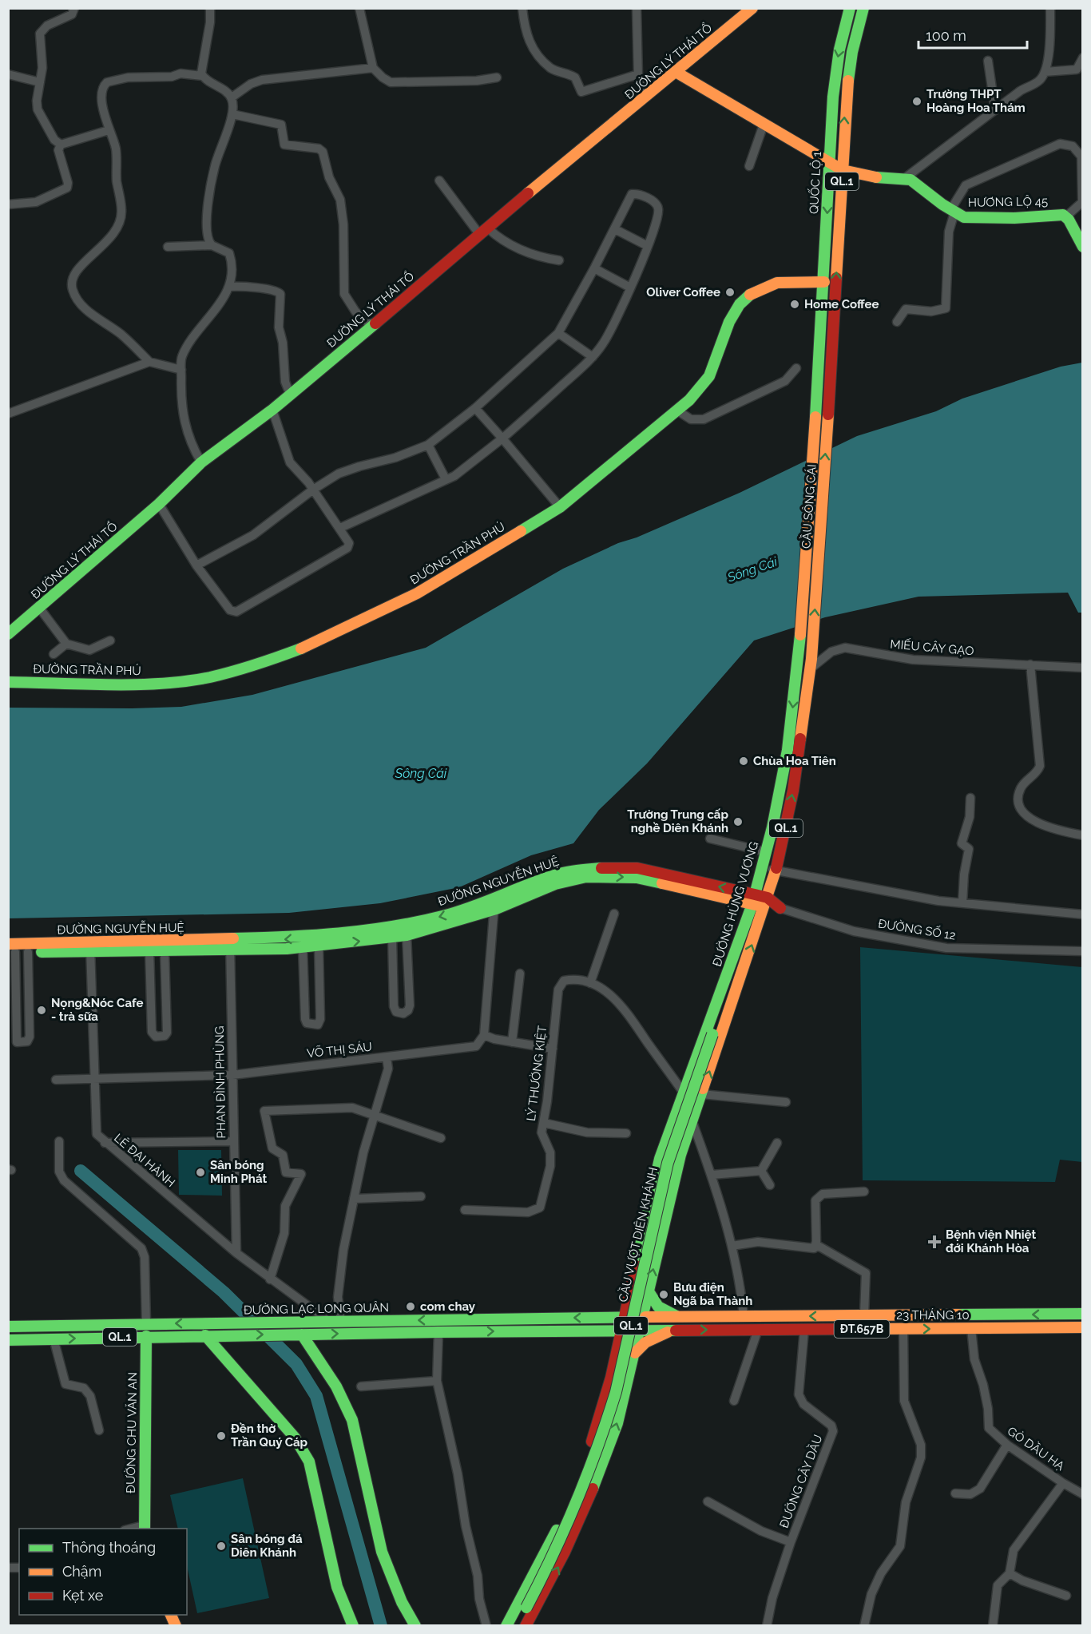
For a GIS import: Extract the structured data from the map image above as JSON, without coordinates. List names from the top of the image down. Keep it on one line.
{"streets":{"main road":["ĐƯỜNG LÝ THÁI TỔ","QL.1","QUỐC LỘ 1","HƯƠNG LỘ 45","CẦU SÔNG CÁI","ĐƯỜNG TRẦN PHÚ","ĐƯỜNG NGUYỄN HUỆ","ĐƯỜNG HÙNG VƯƠNG","CẦU VƯỢT DIÊN KHÁNH","ĐƯỜNG LẠC LONG QUÂN","23 THÁNG 10","ĐT.657B","ĐƯỜNG CHU VĂN AN"],"street":["MIẾU CÂY GẠO","ĐƯỜNG SỐ 12","VÕ THỊ SÁU","LÝ THƯỜNG KIỆT","PHAN ĐÌNH PHÙNG","LÊ ĐẠI HÀNH","GÒ DẦU HẠ","ĐƯỜNG CÂY DẦU"]},"crossings":[["ĐƯỜNG LÝ THÁI TỔ","HƯƠNG LỘ 45"],["QL.1","HƯƠNG LỘ 45"],["QL.1","CẦU SÔNG CÁI"],["QL.1","MIẾU CÂY GẠO"],["QL.1","ĐƯỜNG NGUYỄN HUỆ"],["QL.1","ĐƯỜNG HÙNG VƯƠNG"],["QL.1","CẦU VƯỢT DIÊN KHÁNH"],["QL.1","ĐƯỜNG LẠC LONG QUÂN"],["QL.1","23 THÁNG 10"],["QL.1","ĐT.657B"],["QUỐC LỘ 1","HƯƠNG LỘ 45"],["QUỐC LỘ 1","CẦU SÔNG CÁI"],["QUỐC LỘ 1","ĐƯỜNG TRẦN PHÚ"],["HƯƠNG LỘ 45","CẦU SÔNG CÁI"],["CẦU SÔNG CÁI","MIẾU CÂY GẠO"],["CẦU SÔNG CÁI","ĐƯỜNG HÙNG VƯƠNG"],["ĐƯỜNG NGUYỄN HUỆ","ĐƯỜNG HÙNG VƯƠNG"],["ĐƯỜNG NGUYỄN HUỆ","ĐƯỜNG SỐ 12"],["ĐƯỜNG NGUYỄN HUỆ","PHAN ĐÌNH PHÙNG"],["ĐƯỜNG NGUYỄN HUỆ","LÊ ĐẠI HÀNH"],["ĐƯỜNG HÙNG VƯƠNG","CẦU VƯỢT DIÊN KHÁNH"],["VÕ THỊ SÁU","PHAN ĐÌNH PHÙNG"],["VÕ THỊ SÁU","LÊ ĐẠI HÀNH"],["PHAN ĐÌNH PHÙNG","LÊ ĐẠI HÀNH"],["LÊ ĐẠI HÀNH","ĐƯỜNG LẠC LONG QUÂN"],["ĐƯỜNG LẠC LONG QUÂN","23 THÁNG 10"],["ĐƯỜNG LẠC LONG QUÂN","ĐƯỜNG CHU VĂN AN"],["23 THÁNG 10","ĐT.657B"],["23 THÁNG 10","GÒ DẦU HẠ"],["23 THÁNG 10","ĐƯỜNG CÂY DẦU"]],"water":["Sông Cái"],"places":{"other":["Trường THPT Hoàng Hoa Thám","Oliver Coffee","Home Coffee","Chùa Hoa Tiên","Trường Trung cấp nghề Diên Khánh","Nọng&Nóc Cafe - trà sữa","Sân bóng Minh Phát","Bưu điện Ngã ba Thành","com chay","Đền thờ Trần Quý Cáp","Sân bóng đá Diên Khánh"],"health":["Bệnh viện Nhiệt đới Khánh Hòa"]},"legend":["Thông thoáng","Chậm","Kẹt xe"],"scale_bar":"100 m"}
